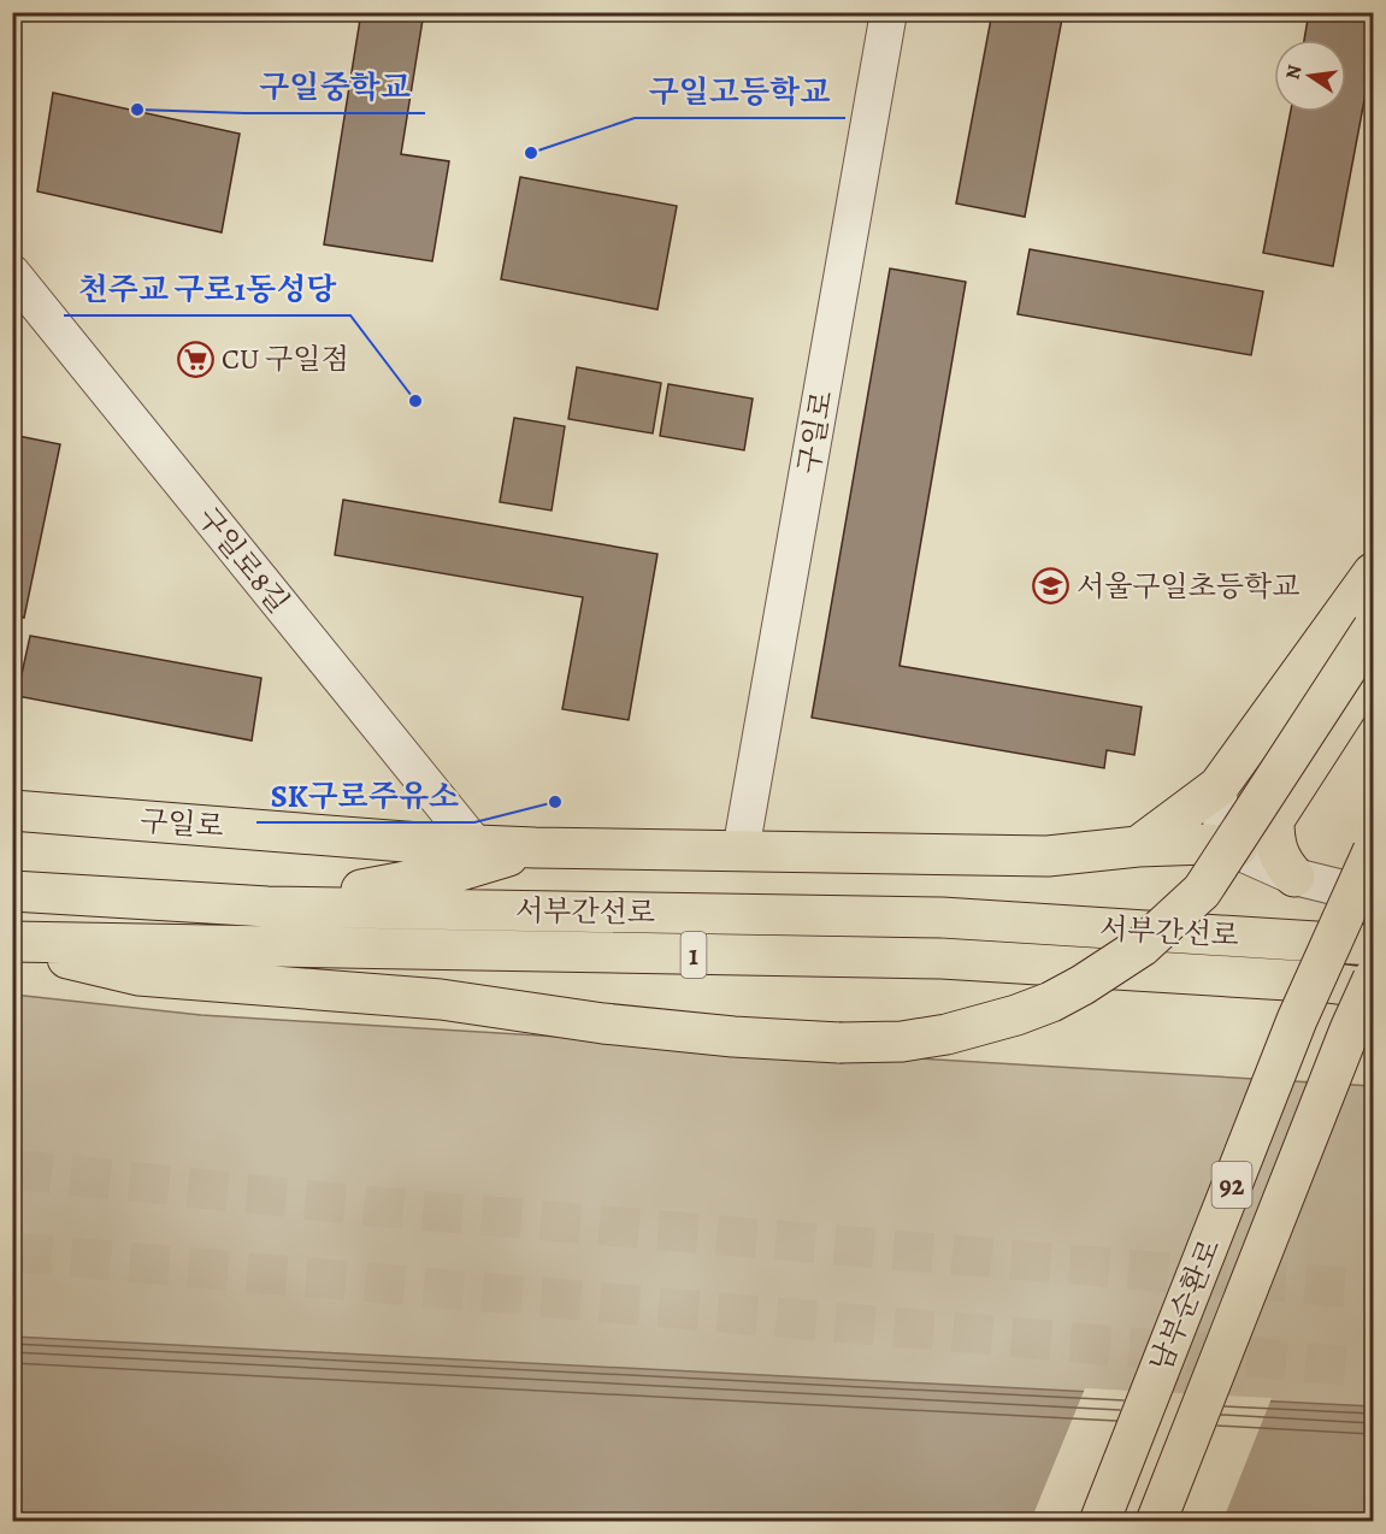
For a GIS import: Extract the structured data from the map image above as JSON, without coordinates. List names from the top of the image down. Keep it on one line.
{"streets":{"main road":["구일로","서부간선로","1","92","남부순환로"],"street":["구일로8길"]},"crossings":[["구일로","구일로8길"]],"places":{"other":["구일중학교","구일고등학교","천주교 구로1동성당","SK구로주유소"],"supermarket":["CU 구일점"],"school or university":["서울구일초등학교"]},"north":"left"}
